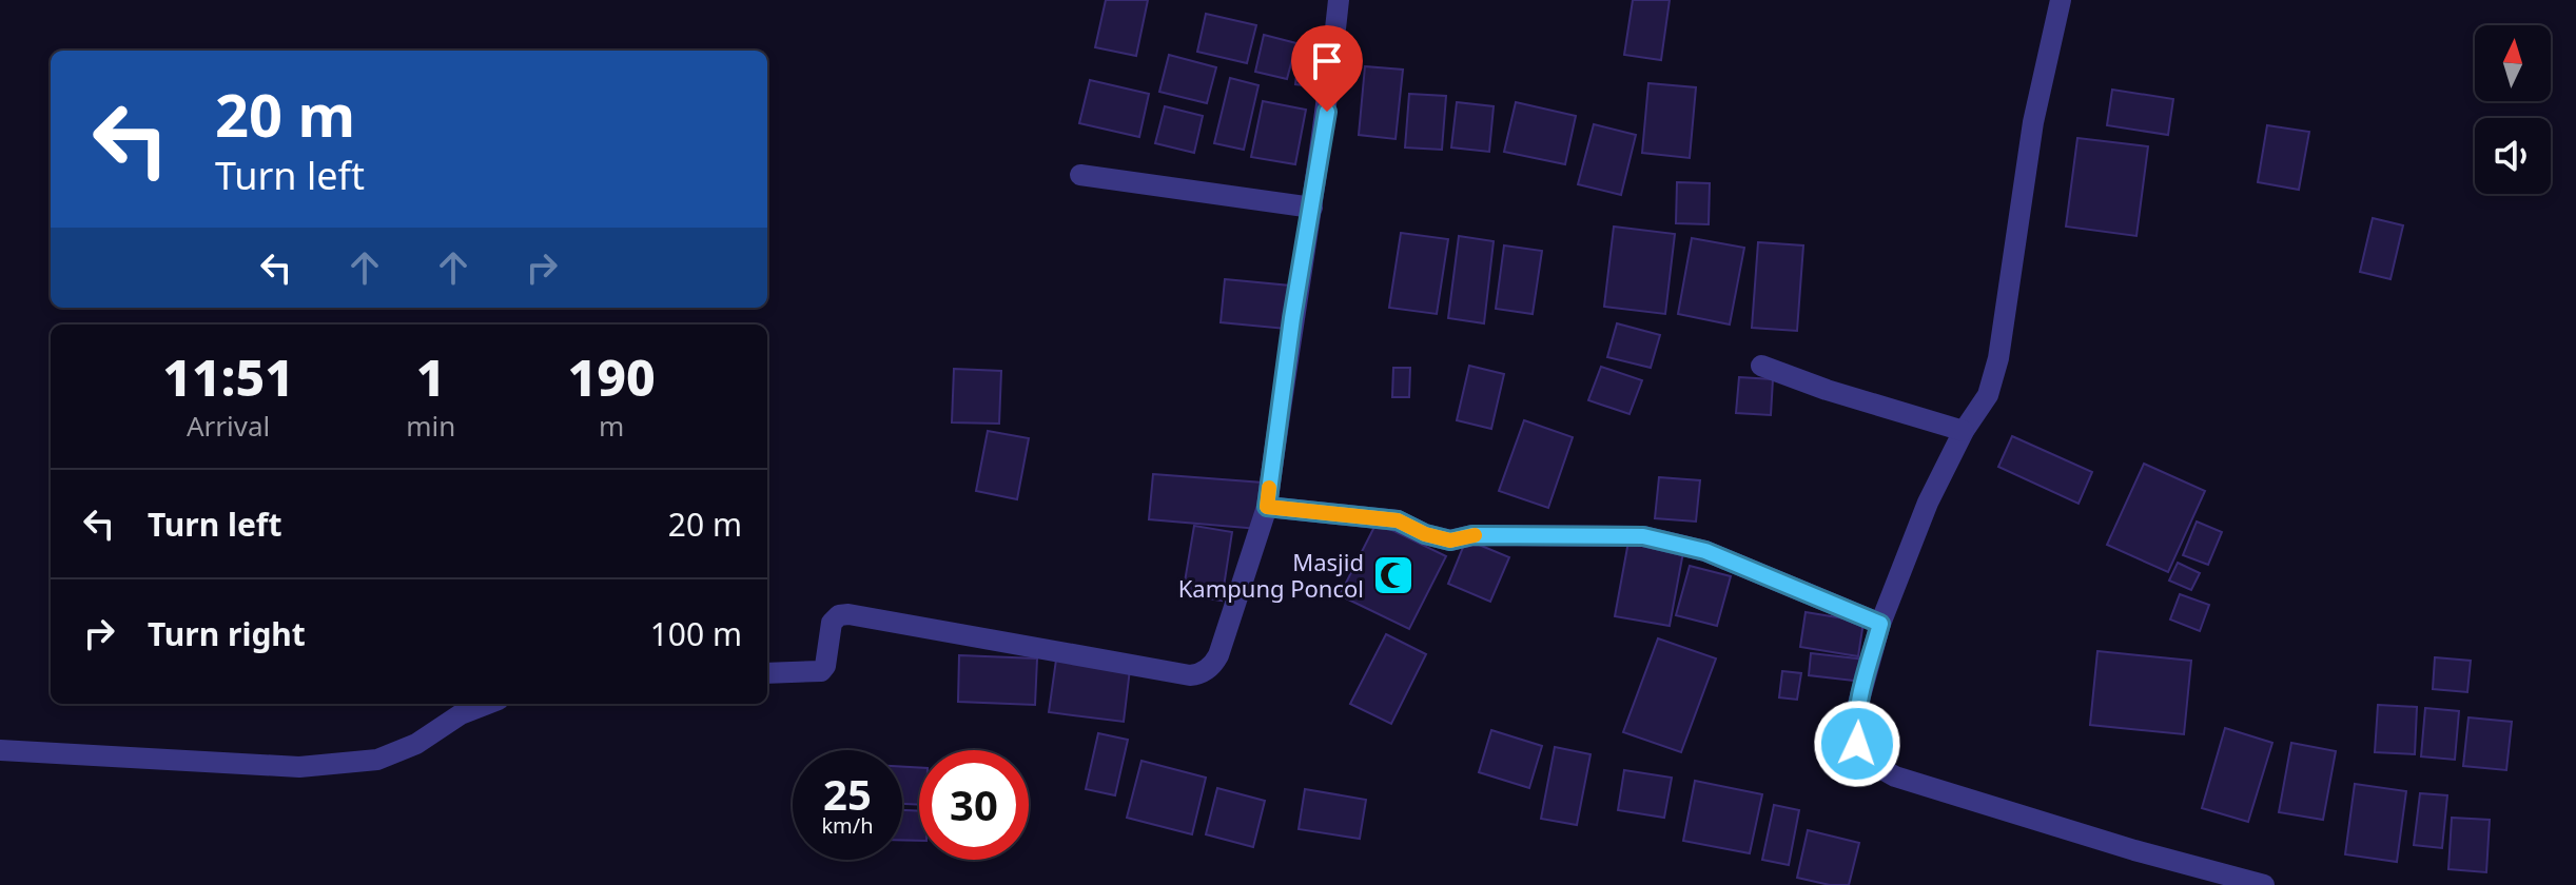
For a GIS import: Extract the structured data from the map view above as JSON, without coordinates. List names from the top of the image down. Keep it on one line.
{"places":{"mosque":["Masjid Kampung Poncol"]},"north":"top","page":{"turn":["20 m","Turn left"],"eta":["11:51","Arrival","1","min","190","m"],"list":[{"name":"Turn left","value":"20 m"},{"name":"Turn right","value":"100 m"}],"speed":"25 km/h","limit":"30"}}
